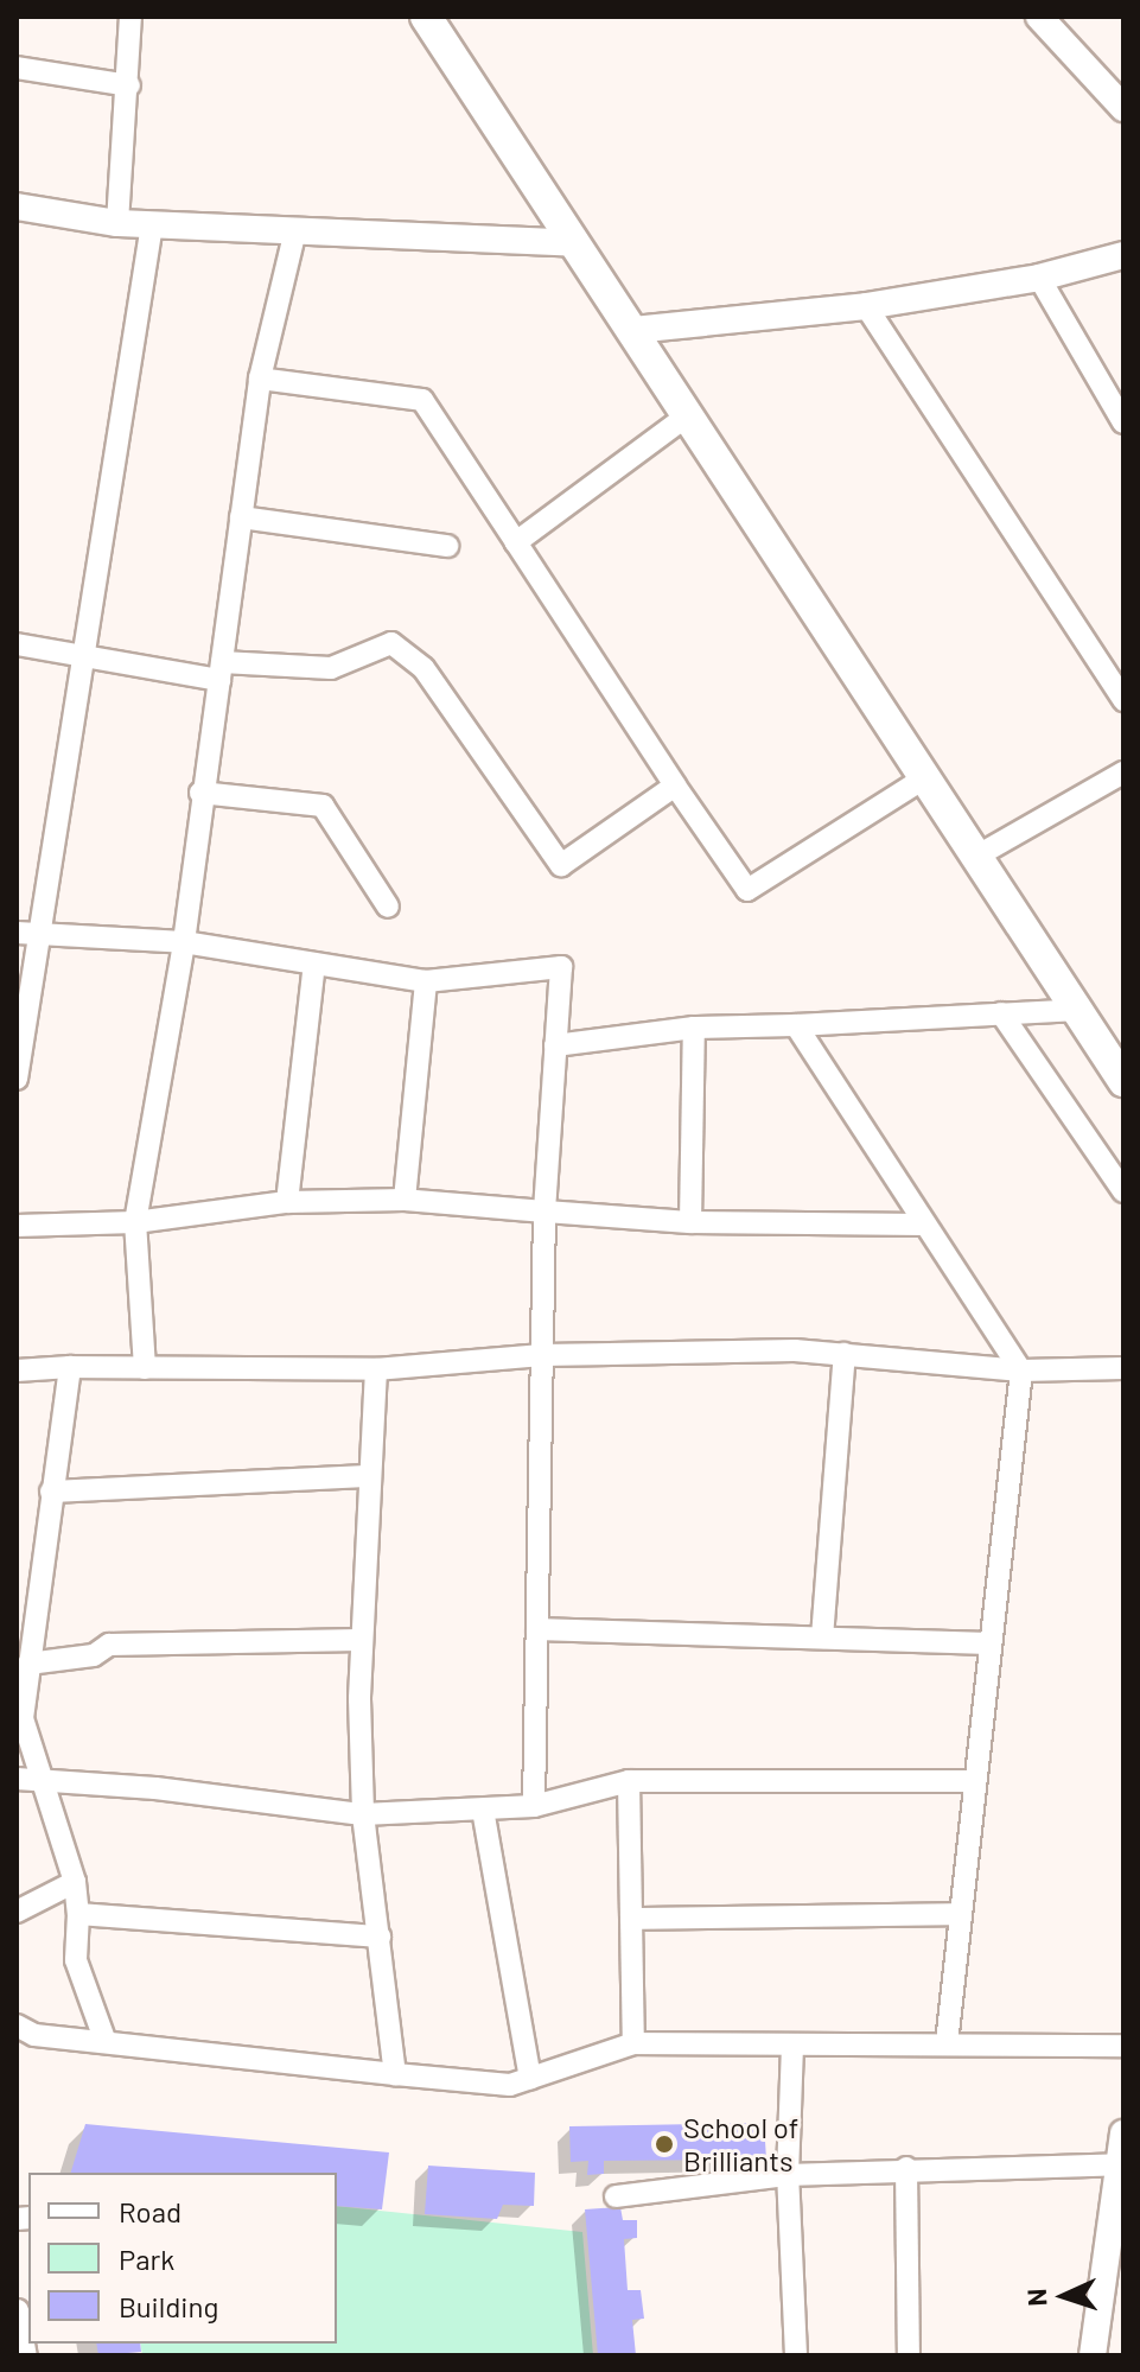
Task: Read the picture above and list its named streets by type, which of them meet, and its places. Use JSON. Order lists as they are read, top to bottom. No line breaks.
{"places":["School of Brilliants"],"legend":["Road","Park","Building"],"north":"left"}
